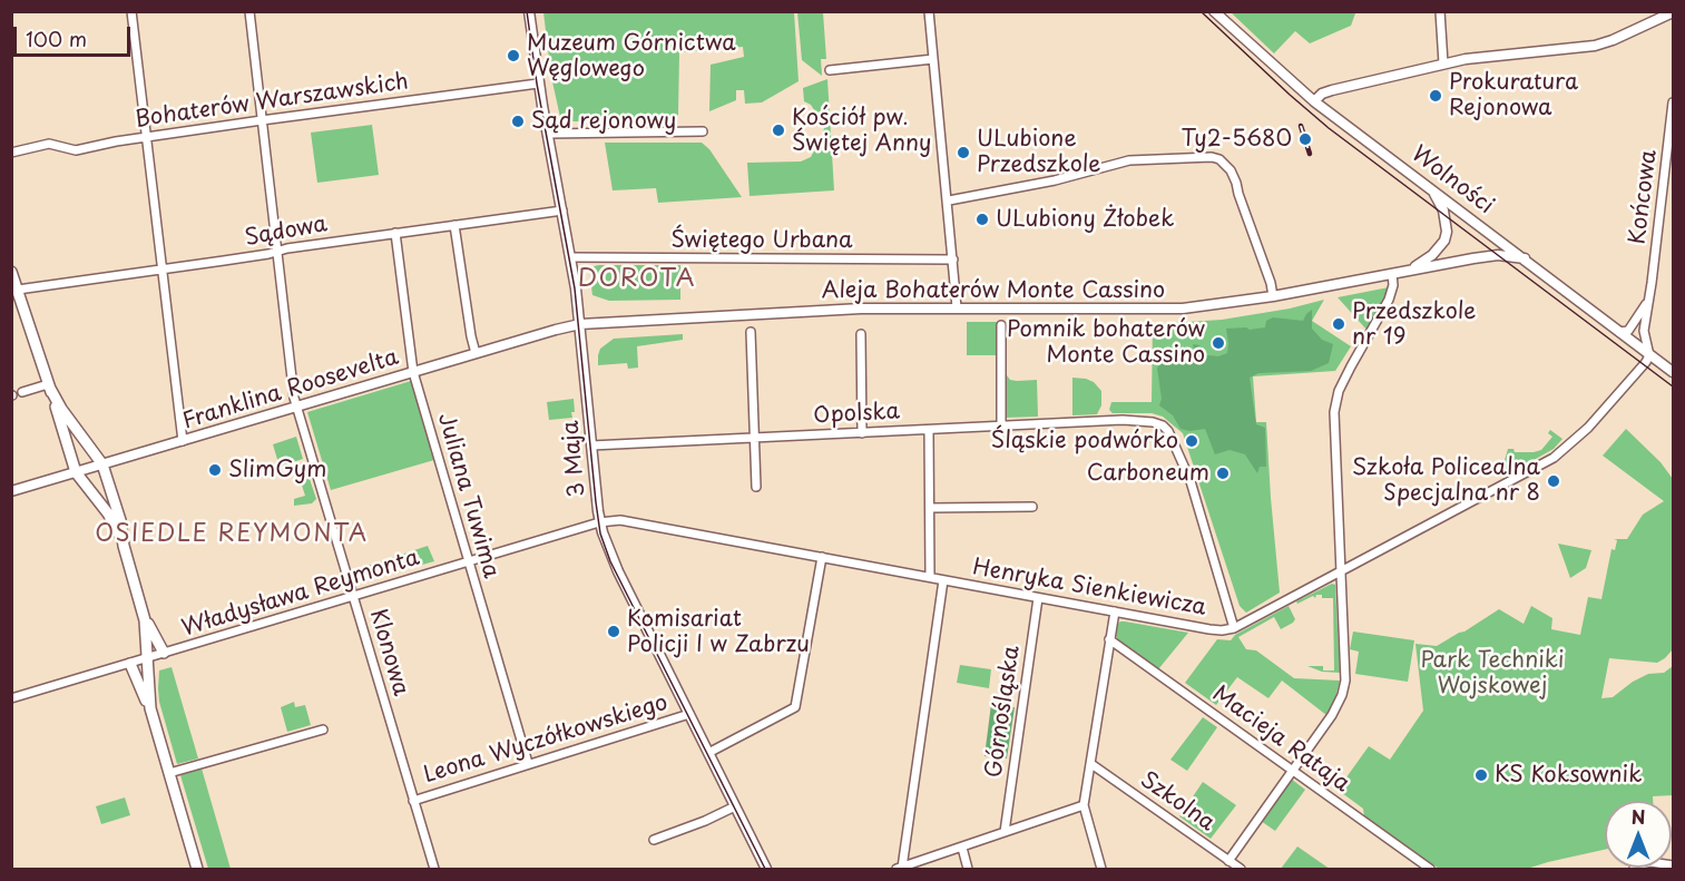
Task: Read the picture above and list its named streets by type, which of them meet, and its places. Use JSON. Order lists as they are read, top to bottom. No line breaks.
{"streets":{"street":["Bohaterów Warszawskich","Wolności","Końcowa","Sądowa","Świętego Urbana","Aleja Bohaterów Monte Cassino","Franklina Roosevelta","Opolska","3 Maja","Juliana Tuwima","Henryka Sienkiewicza","Władysława Reymonta","Klonowa","Górnośląska","Leona Wyczółkowskiego","Macieja Rataja","Szkolna"]},"crossings":[["Bohaterów Warszawskich","3 Maja"],["Bohaterów Warszawskich","Klonowa"],["Wolności","Końcowa"],["Wolności","Aleja Bohaterów Monte Cassino"],["Wolności","Henryka Sienkiewicza"],["Końcowa","Henryka Sienkiewicza"],["Sądowa","3 Maja"],["Sądowa","Juliana Tuwima"],["Sądowa","Klonowa"],["Świętego Urbana","3 Maja"],["Aleja Bohaterów Monte Cassino","Franklina Roosevelta"],["Aleja Bohaterów Monte Cassino","3 Maja"],["Franklina Roosevelta","3 Maja"],["Franklina Roosevelta","Juliana Tuwima"],["Franklina Roosevelta","Klonowa"],["Opolska","3 Maja"],["Opolska","Henryka Sienkiewicza"],["3 Maja","Henryka Sienkiewicza"],["3 Maja","Władysława Reymonta"],["3 Maja","Leona Wyczółkowskiego"],["Juliana Tuwima","Władysława Reymonta"],["Juliana Tuwima","Leona Wyczółkowskiego"],["Henryka Sienkiewicza","Władysława Reymonta"],["Henryka Sienkiewicza","Górnośląska"],["Władysława Reymonta","Klonowa"],["Klonowa","Leona Wyczółkowskiego"]],"districts":["DOROTA","OSIEDLE REYMONTA"],"parks":["Park Techniki Wojskowej"],"places":["Muzeum Górnictwa Węglowego","Prokuratura Rejonowa","Sąd rejonowy","Kościół pw. Świętej Anny","Ty2-5680","ULubione Przedszkole","ULubiony Żłobek","Przedszkole nr 19","Pomnik bohaterów Monte Cassino","Śląskie podwórko","SlimGym","Carboneum","Szkoła Policealna Specjalna nr 8","Komisariat Policji I w Zabrzu","KS Koksownik"],"scale_bar":"100 m","north":"top"}
